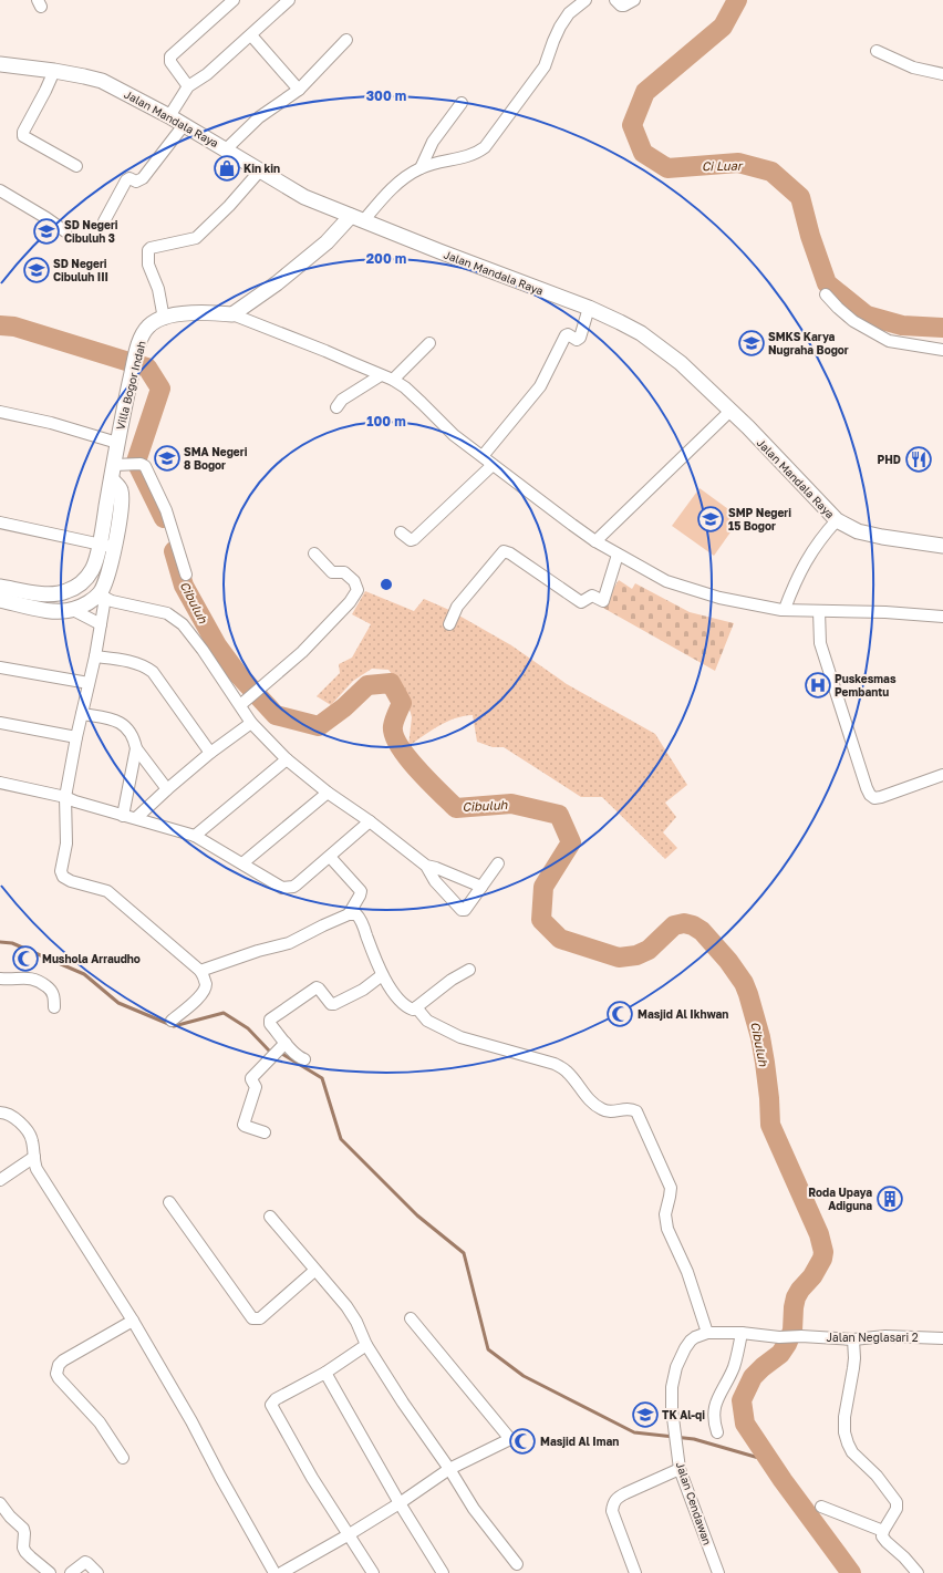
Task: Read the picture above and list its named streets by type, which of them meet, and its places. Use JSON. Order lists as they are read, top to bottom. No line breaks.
{"streets":{"street":["Jalan Mandala Raya","Villa Bogor Indah","Jalan Neglasari 2","Jalan Cendawan"]},"crossings":[["Jalan Neglasari 2","Jalan Cendawan"]],"water":["Ci Luar","Cibuluh"],"places":{"shop":["Kin kin"],"school or university":["SD Negeri Cibuluh 3","SD Negeri Cibuluh III","SMKS Karya Nugraha Bogor","SMA Negeri 8 Bogor","SMP Negeri 15 Bogor","TK Al-qi"],"restaurant":["PHD"],"hospital":["Puskesmas Pembantu"],"mosque":["Mushola Arraudho","Masjid Al Ikhwan","Masjid Al Iman"],"building":["Roda Upaya Adiguna"]},"rings":["300 m","200 m","100 m"]}
